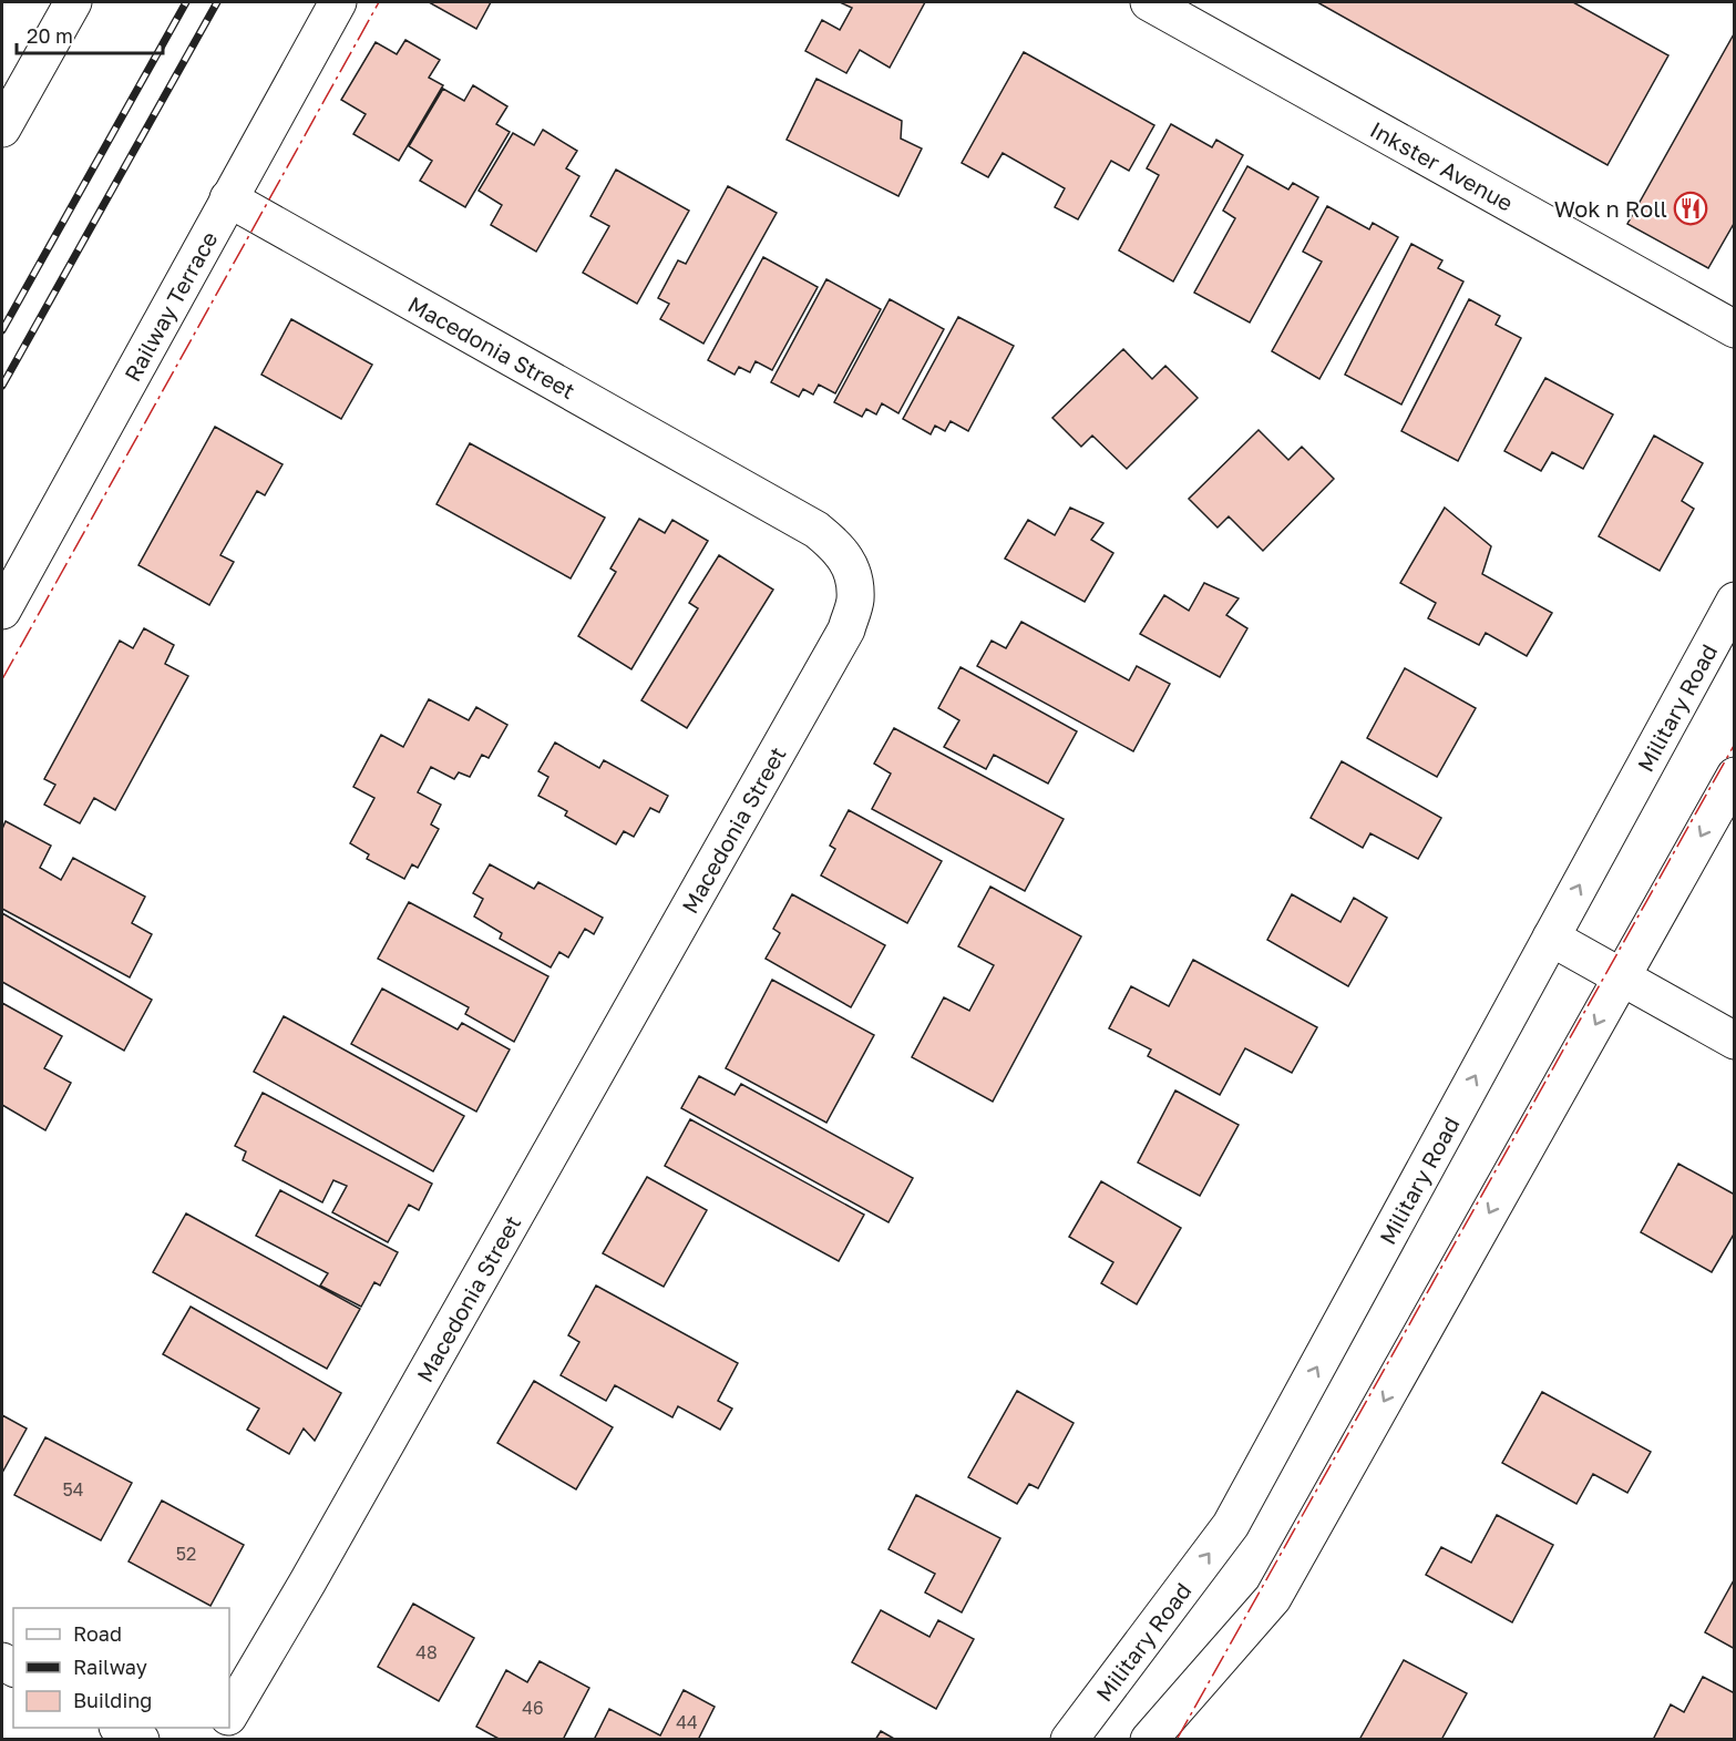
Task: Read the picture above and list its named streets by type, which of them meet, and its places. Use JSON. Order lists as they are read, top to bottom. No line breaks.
{"streets":{"street":["Inkster Avenue","Railway Terrace","Macedonia Street","Military Road"]},"crossings":[["Railway Terrace","Macedonia Street"]],"places":{"restaurant":["Wok n Roll"]},"house_numbers":["54","52","48","46","44"],"legend":["Road","Railway","Building"],"scale_bar":"20 m"}
